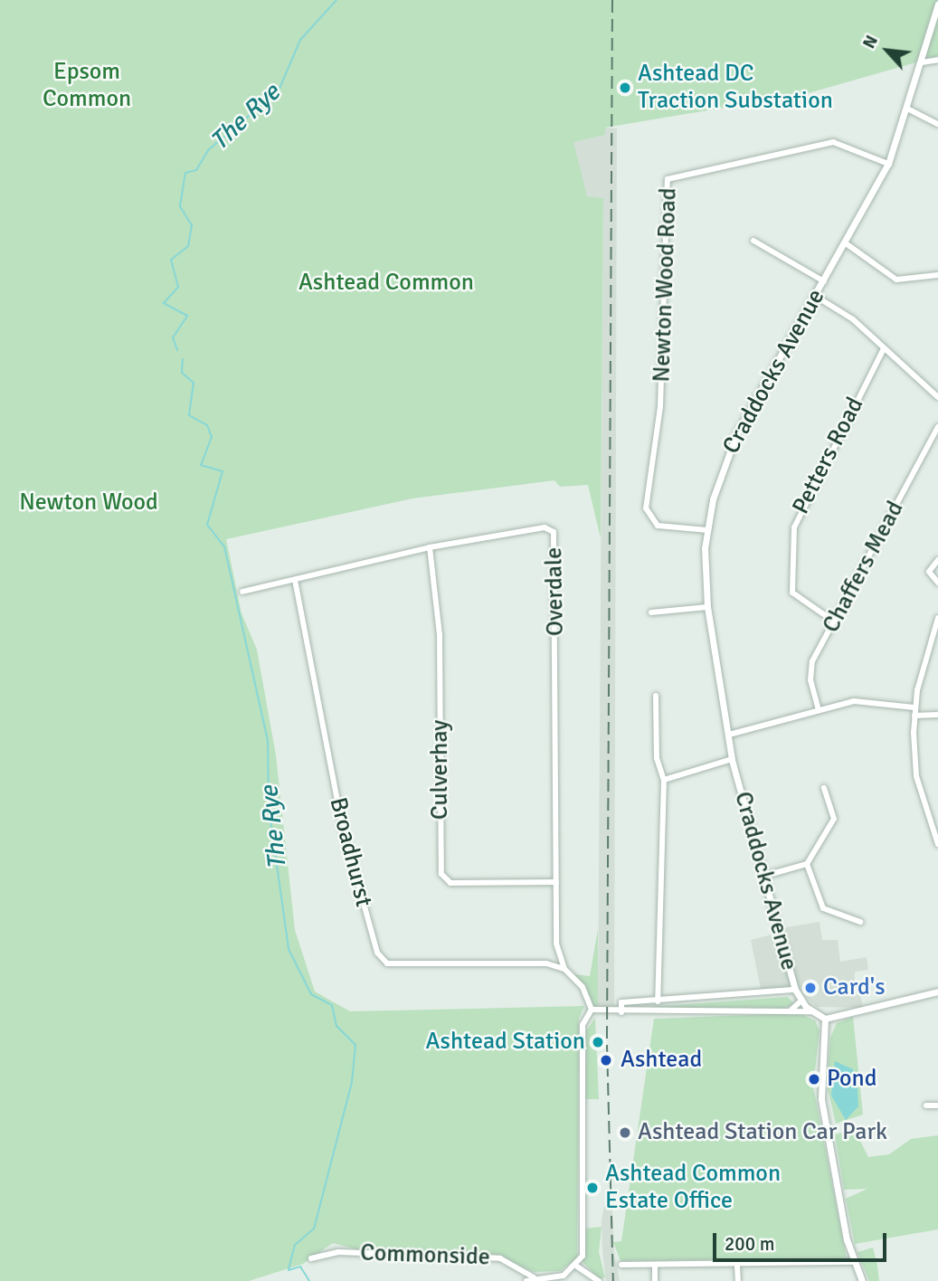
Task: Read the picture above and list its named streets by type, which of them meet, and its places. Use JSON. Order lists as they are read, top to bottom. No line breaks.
{"streets":{"street":["Newton Wood Road","Craddocks Avenue","Petters Road","Chaffers Mead","Overdale","Culverhay","Broadhurst","Commonside"]},"crossings":[["Newton Wood Road","Craddocks Avenue"],["Petters Road","Chaffers Mead"],["Overdale","Culverhay"],["Overdale","Broadhurst"]],"water":["The Rye"],"parks":["Epsom Common","Ashtead Common","Newton Wood"],"places":["Ashtead DC Traction Substation","Card's","Ashtead Station","Ashtead","Pond","Ashtead Station Car Park","Ashtead Common Estate Office"],"scale_bar":"200 m","north":"top left"}
